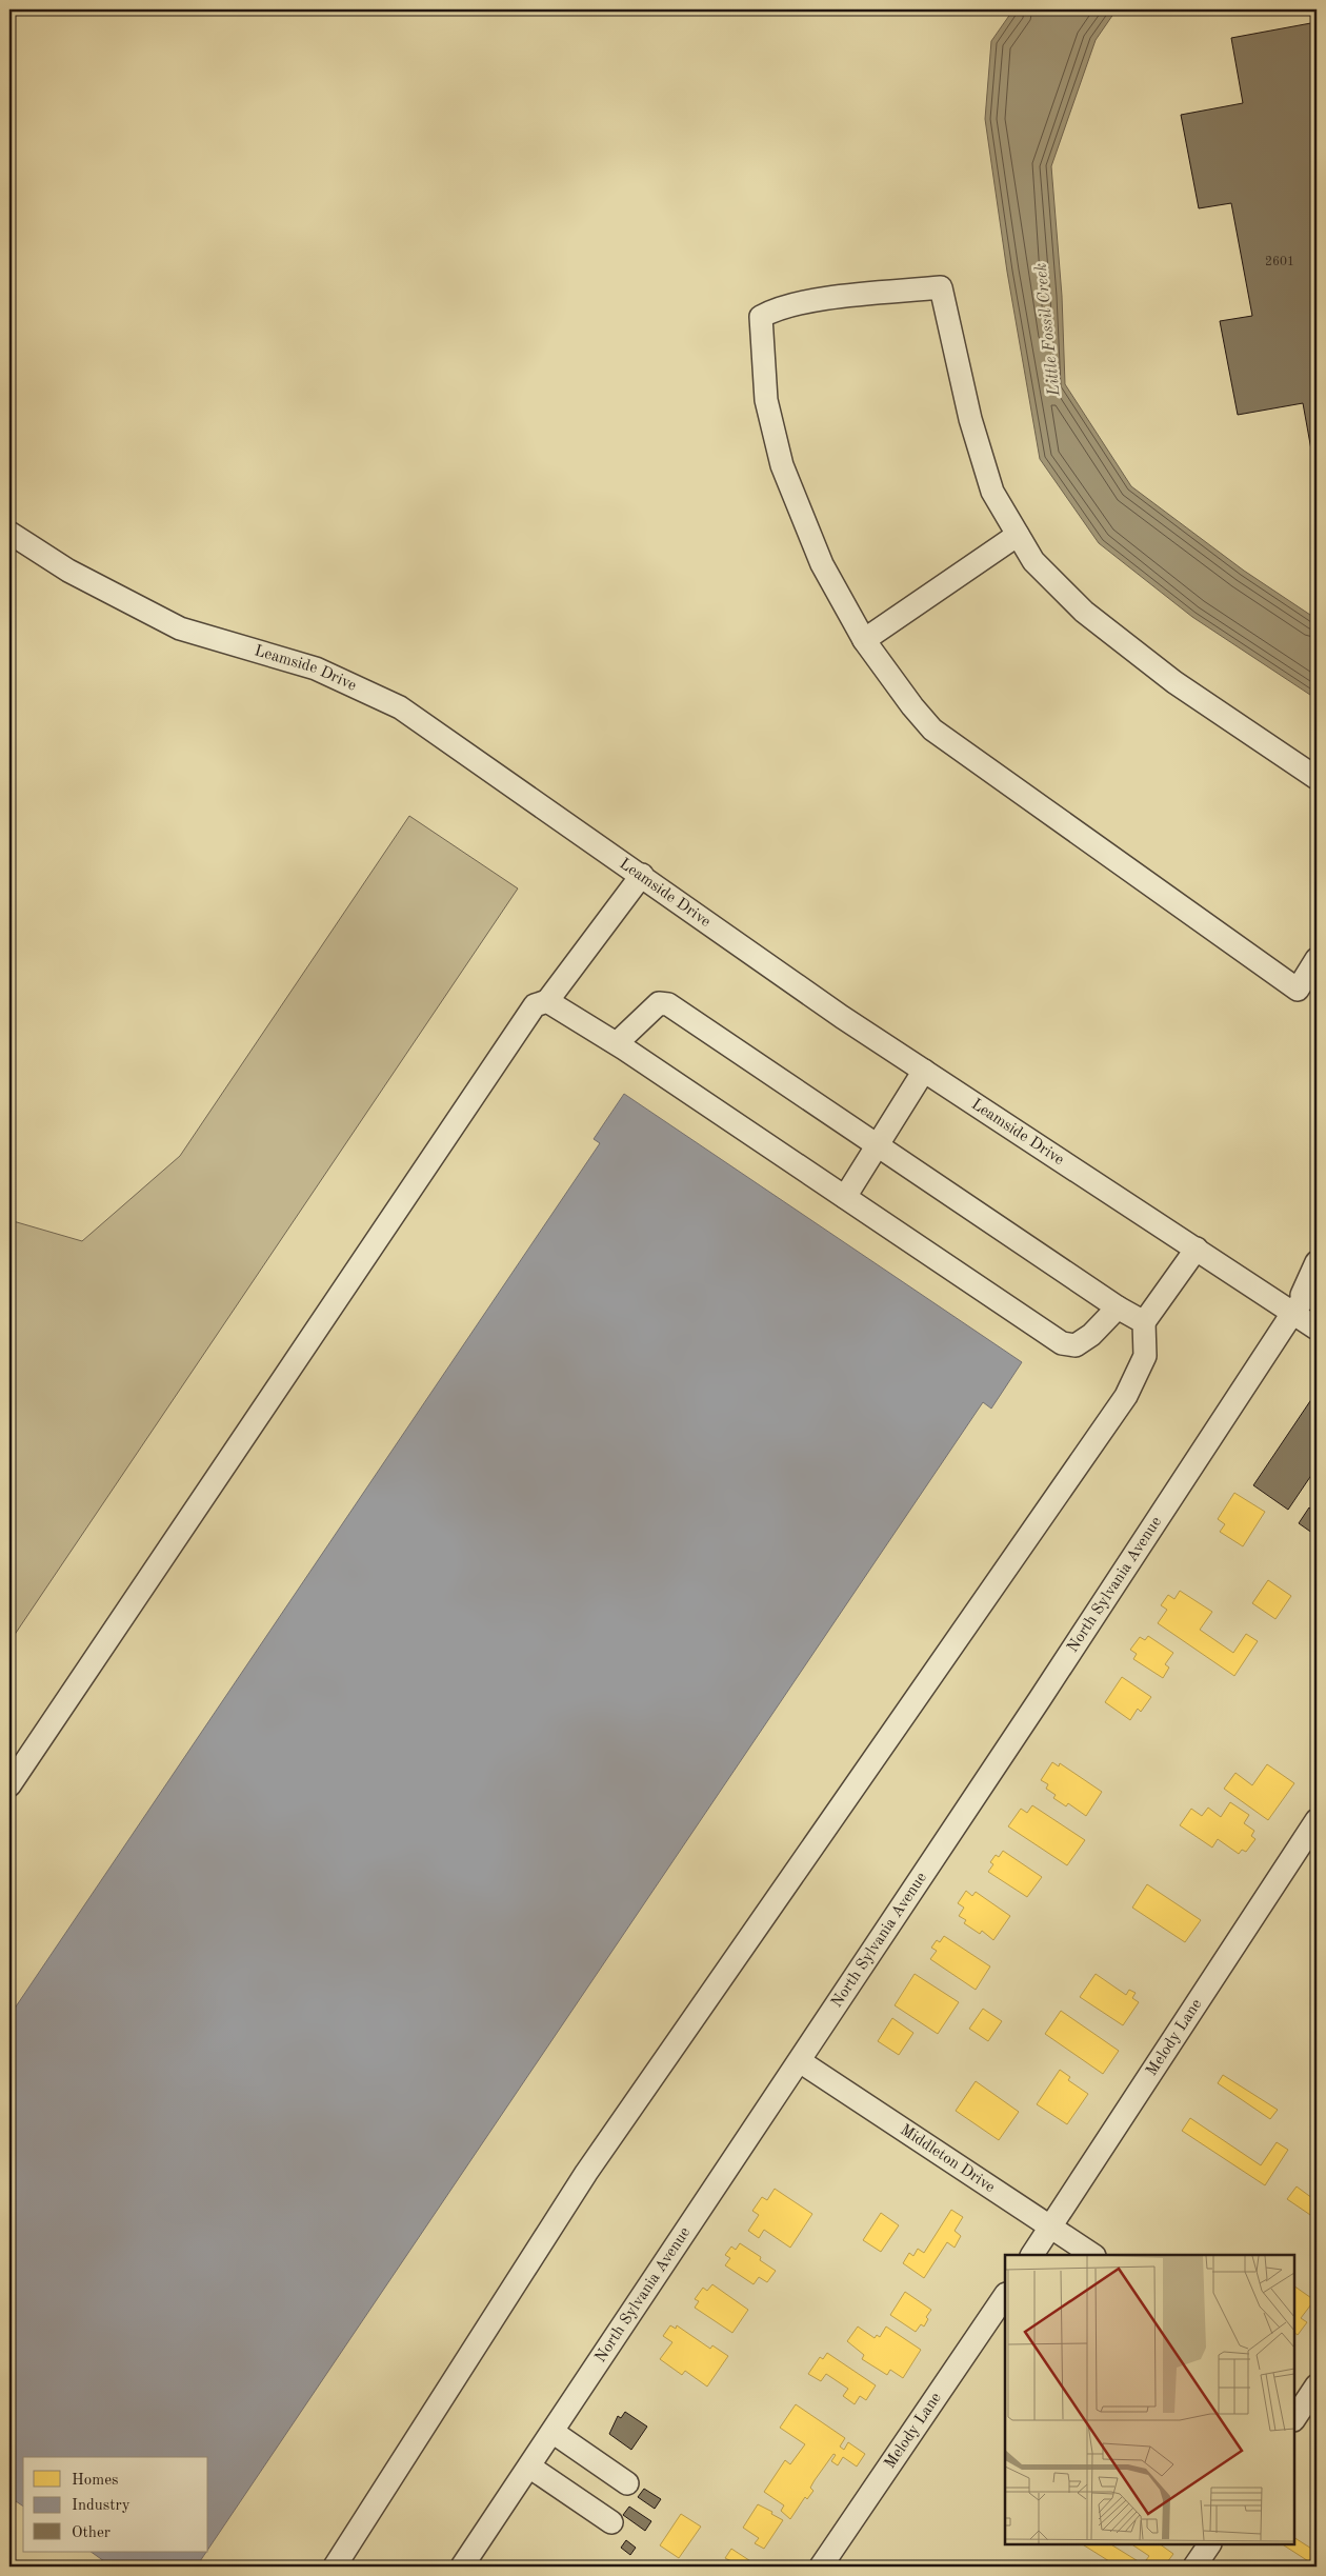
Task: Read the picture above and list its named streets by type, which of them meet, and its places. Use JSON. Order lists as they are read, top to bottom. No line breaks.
{"streets":{"street":["Leamside Drive","North Sylvania Avenue","Melody Lane","Middleton Drive"]},"crossings":[["Leamside Drive","North Sylvania Avenue"],["North Sylvania Avenue","Middleton Drive"],["Melody Lane","Middleton Drive"]],"water":["Little Fossil Creek"],"house_numbers":["2601"],"legend":["Homes","Industry","Other"]}
